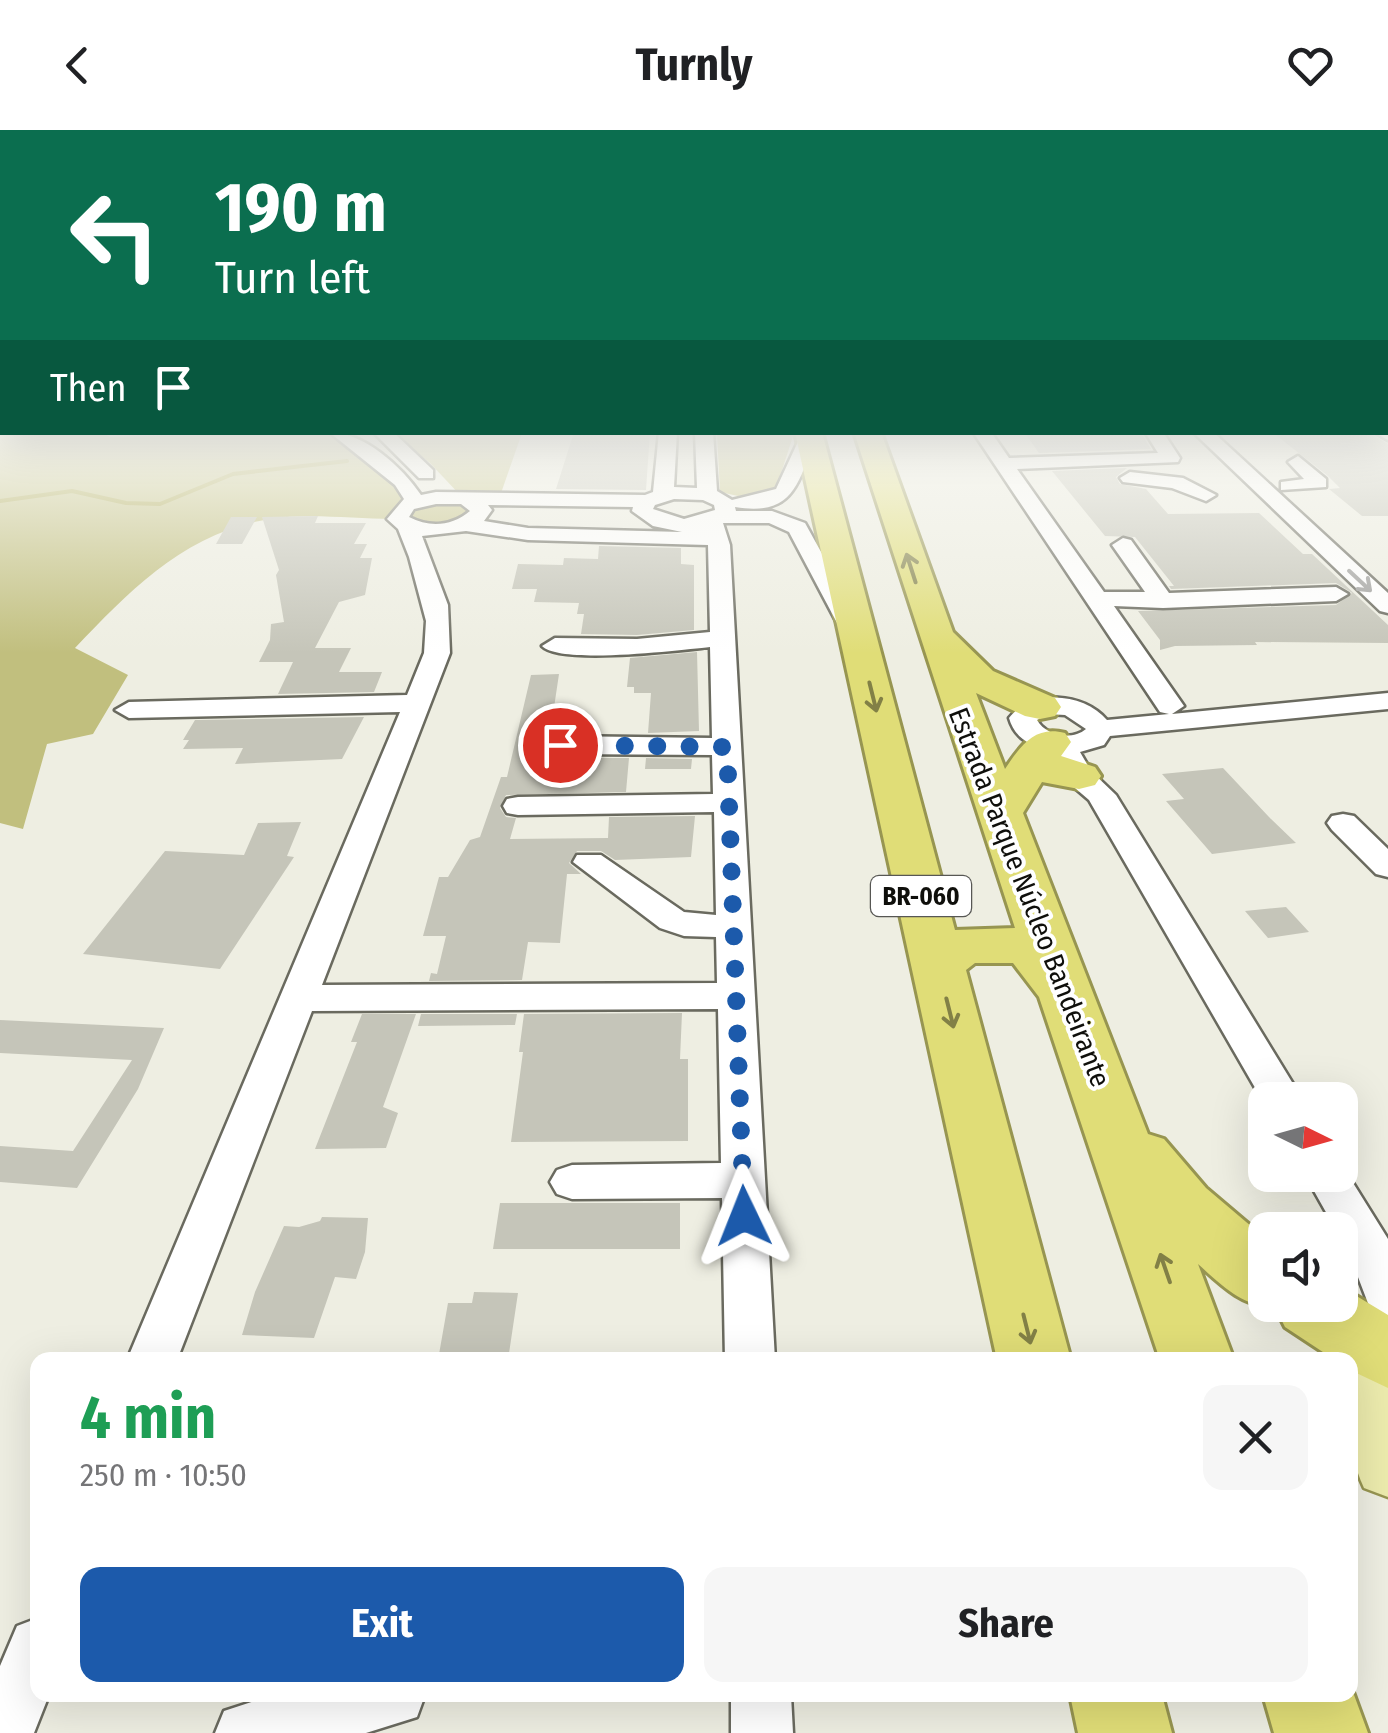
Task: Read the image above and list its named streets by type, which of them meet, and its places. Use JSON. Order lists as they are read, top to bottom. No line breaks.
{"streets":{"highway":["BR-060","Estrada Parque Núcleo Bandeirante"]},"north":"right","page":{"header":"Turnly","turn":["190 m","Turn left"],"then":"Then","heading":["4 min","250 m · 10:50"],"buttons":["Exit","Share"]}}
